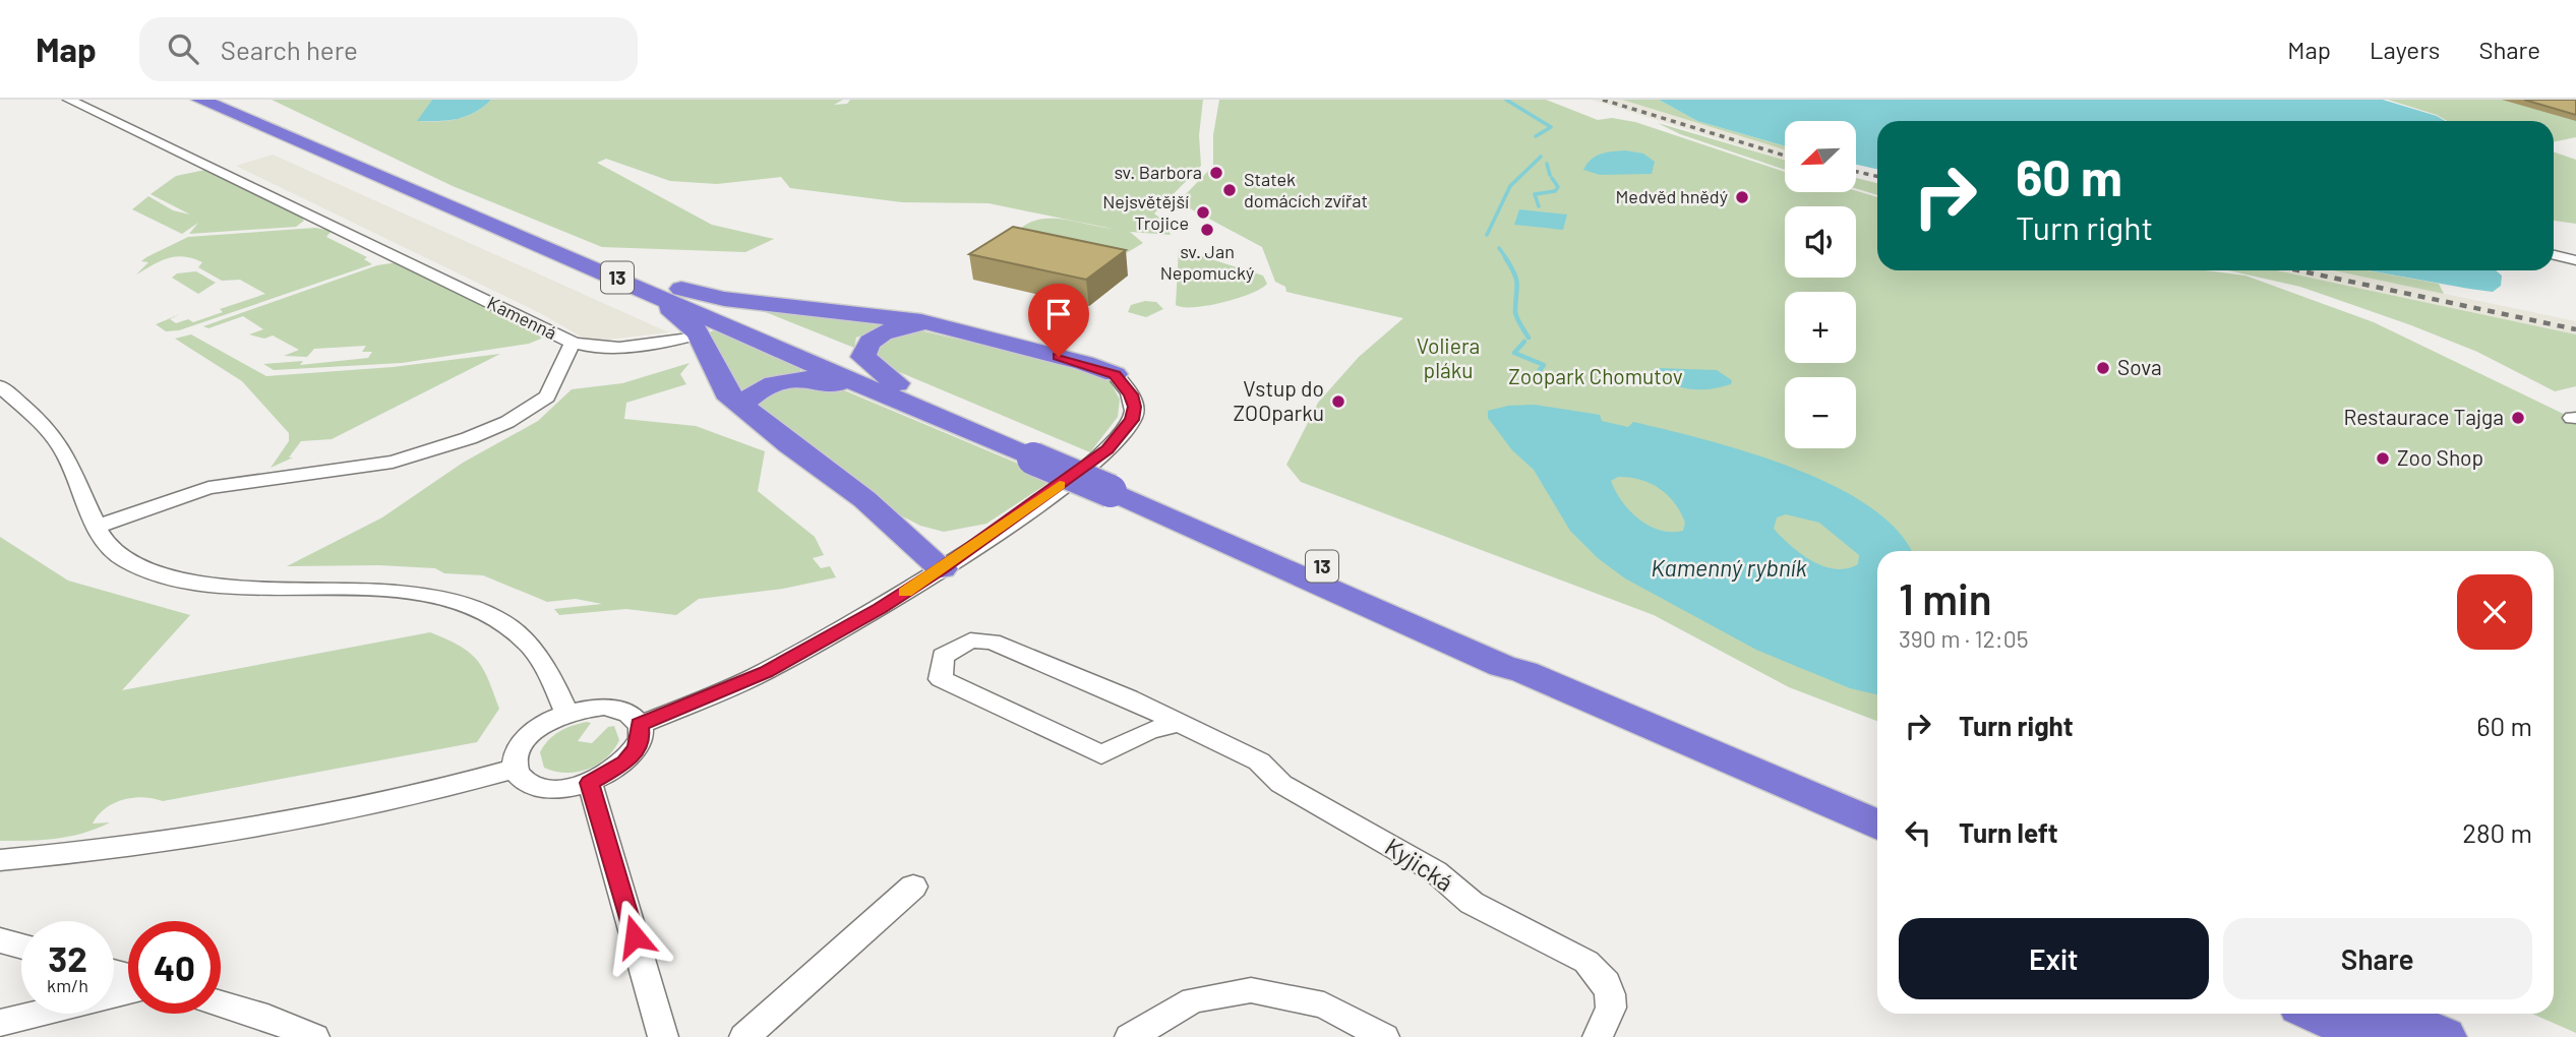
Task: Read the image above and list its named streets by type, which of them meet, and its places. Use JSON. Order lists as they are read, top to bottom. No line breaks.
{"streets":{"highway":["13"],"street":["Kamenná","Kyjická"]},"water":["Kamenný rybník"],"parks":["Voliera pláku","Zoopark Chomutov"],"places":["sv. Barbora","Statek domácích zvířat","Medvěd hnědý","Nejsvětější Trojice","sv. Jan Nepomucký","Sova","Vstup do ZOOparku","Restaurace Tajga","Zoo Shop"],"north":"bottom left","page":{"header":"Map","search":"Search here","nav":["Map","Layers","Share"],"map_buttons":["+","−"],"turn":["60 m","Turn right"],"heading":["1 min","390 m · 12:05"],"list":[{"name":"Turn right","value":"60 m"},{"name":"Turn left","value":"280 m"}],"buttons":["Exit","Share"],"speed":"32 km/h","limit":"40"}}
